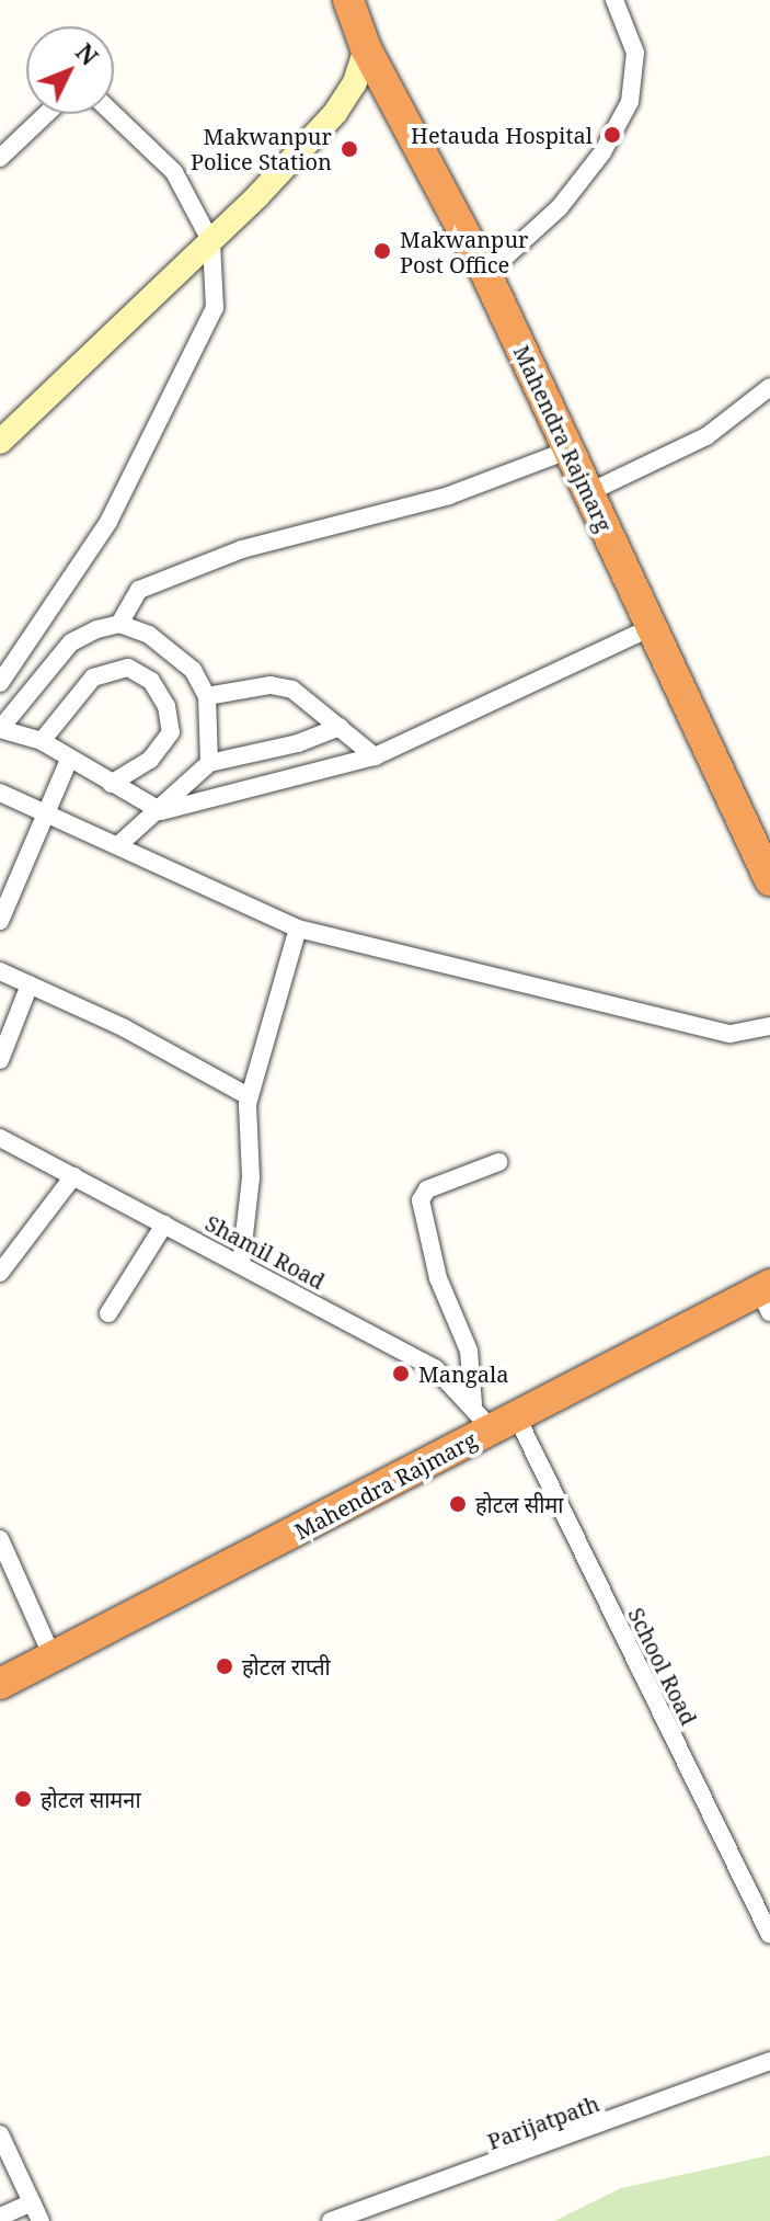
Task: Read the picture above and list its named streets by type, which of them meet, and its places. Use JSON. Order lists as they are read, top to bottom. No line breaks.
{"streets":{"highway":["Mahendra Rajmarg"],"street":["Shamil Road","School Road","Parijatpath"]},"crossings":[["Mahendra Rajmarg","Shamil Road"],["Mahendra Rajmarg","School Road"],["Shamil Road","School Road"]],"places":["Hetauda Hospital","Makwanpur Police Station","Makwanpur Post Office","Mangala","होटल सीमा","होटल राप्ती","होटल सामना"],"north":"top right"}
